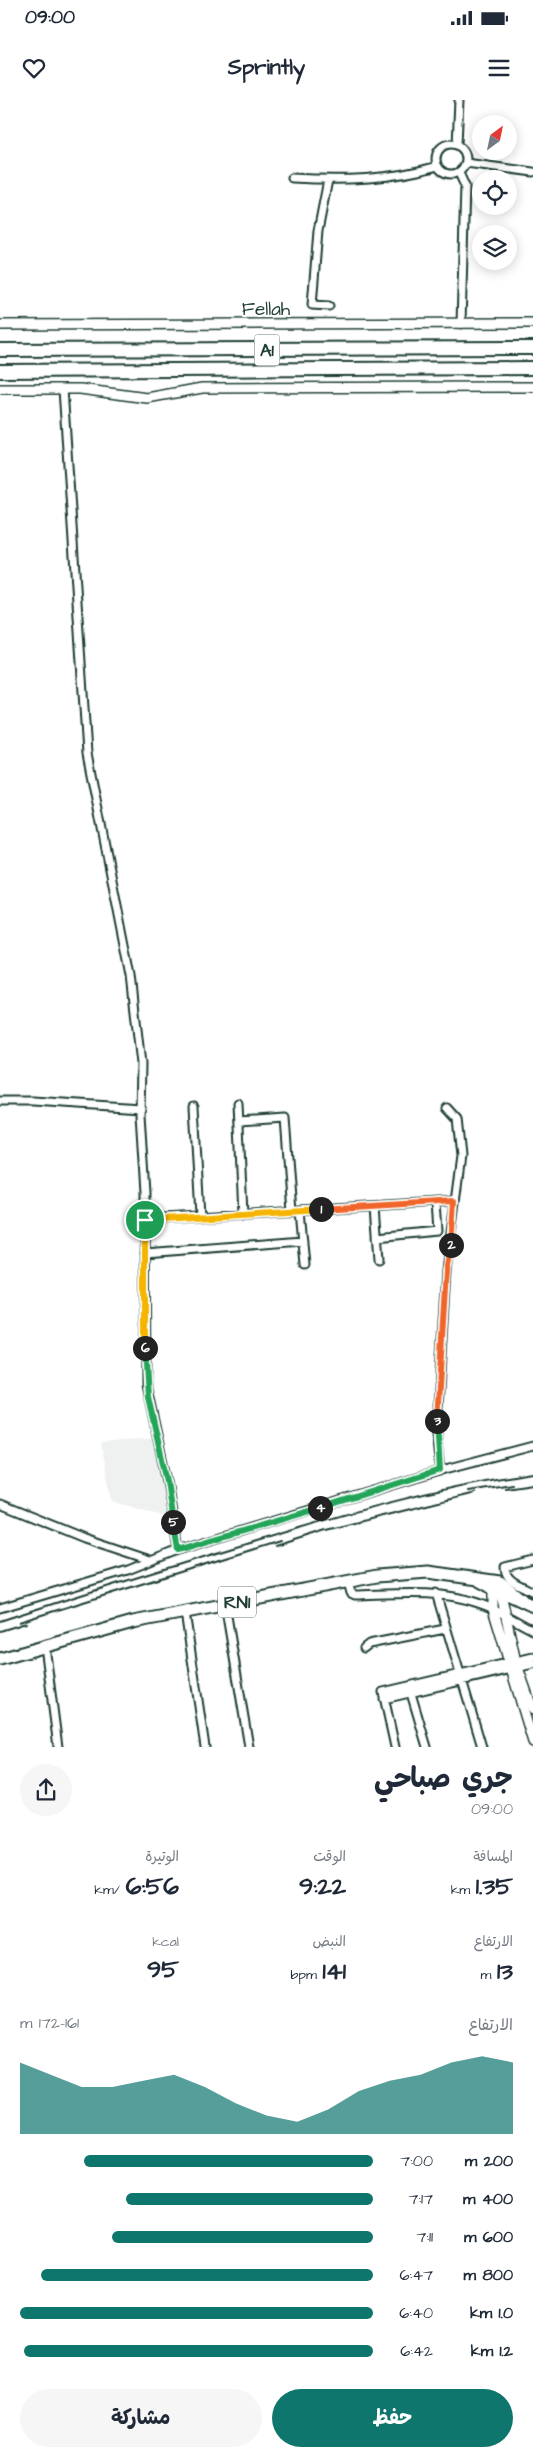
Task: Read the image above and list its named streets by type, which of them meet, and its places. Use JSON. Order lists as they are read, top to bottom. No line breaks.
{"streets":{"highway":["A1"],"main road":["RN1"],"street":["Fellah"]},"north":"top right","page":{"status":"09:00","header":"Sprintly","pins":["1","2","6","3","4","5"],"heading":["جري صباحي","09:00"],"stats":[["المسافة","1.35 km"],["الوقت","9:22"],["الوتيرة","6:56 /km"],["الارتفاع","13 m"],["النبض","141 bpm"],["kcal","95"]],"chart":["الارتفاع","161–172 m"],"list":[{"name":"200 m","note":"7:00"},{"name":"400 m","note":"7:17"},{"name":"600 m","note":"7:11"},{"name":"800 m","note":"6:47"},{"name":"1.0 km","note":"6:40"},{"name":"1.2 km","note":"6:42"}],"buttons":["حفظ","مشاركة"]}}
